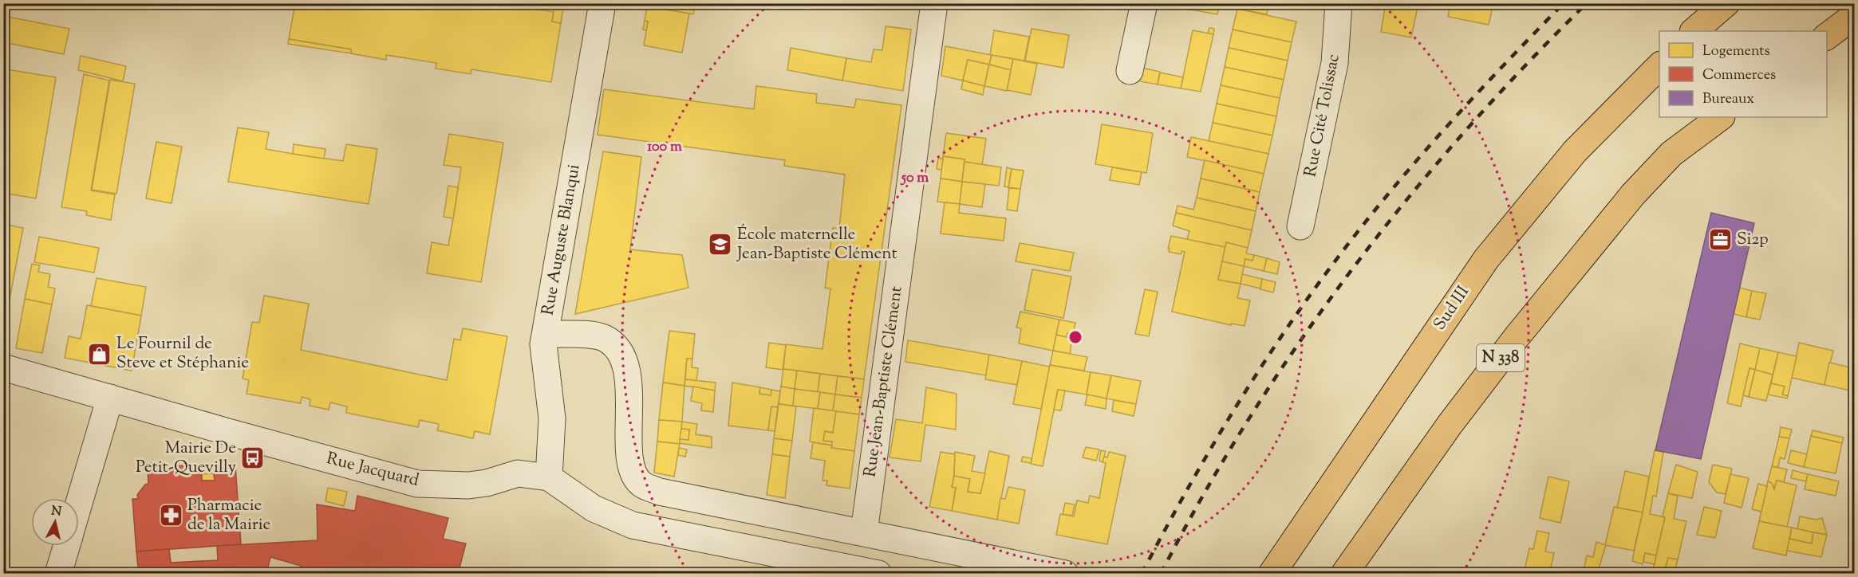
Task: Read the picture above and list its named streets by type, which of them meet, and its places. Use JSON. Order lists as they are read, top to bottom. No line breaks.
{"streets":{"highway":["Sud III","N 338"],"street":["Rue Cité Tolissac","Rue Auguste Blanqui","Rue Jean-Baptiste Clément","Rue Jacquard"]},"crossings":[["Rue Auguste Blanqui","Rue Jacquard"]],"places":{"office":["Si2p"],"school or university":["École maternelle Jean-Baptiste Clément"],"shop":["Le Fournil de Steve et Stéphanie"],"bus stop":["Mairie De Petit-Quevilly"],"pharmacy":["Pharmacie de la Mairie"]},"legend":["Logements","Commerces","Bureaux"],"north":"top","rings":["100 m","50 m"]}
